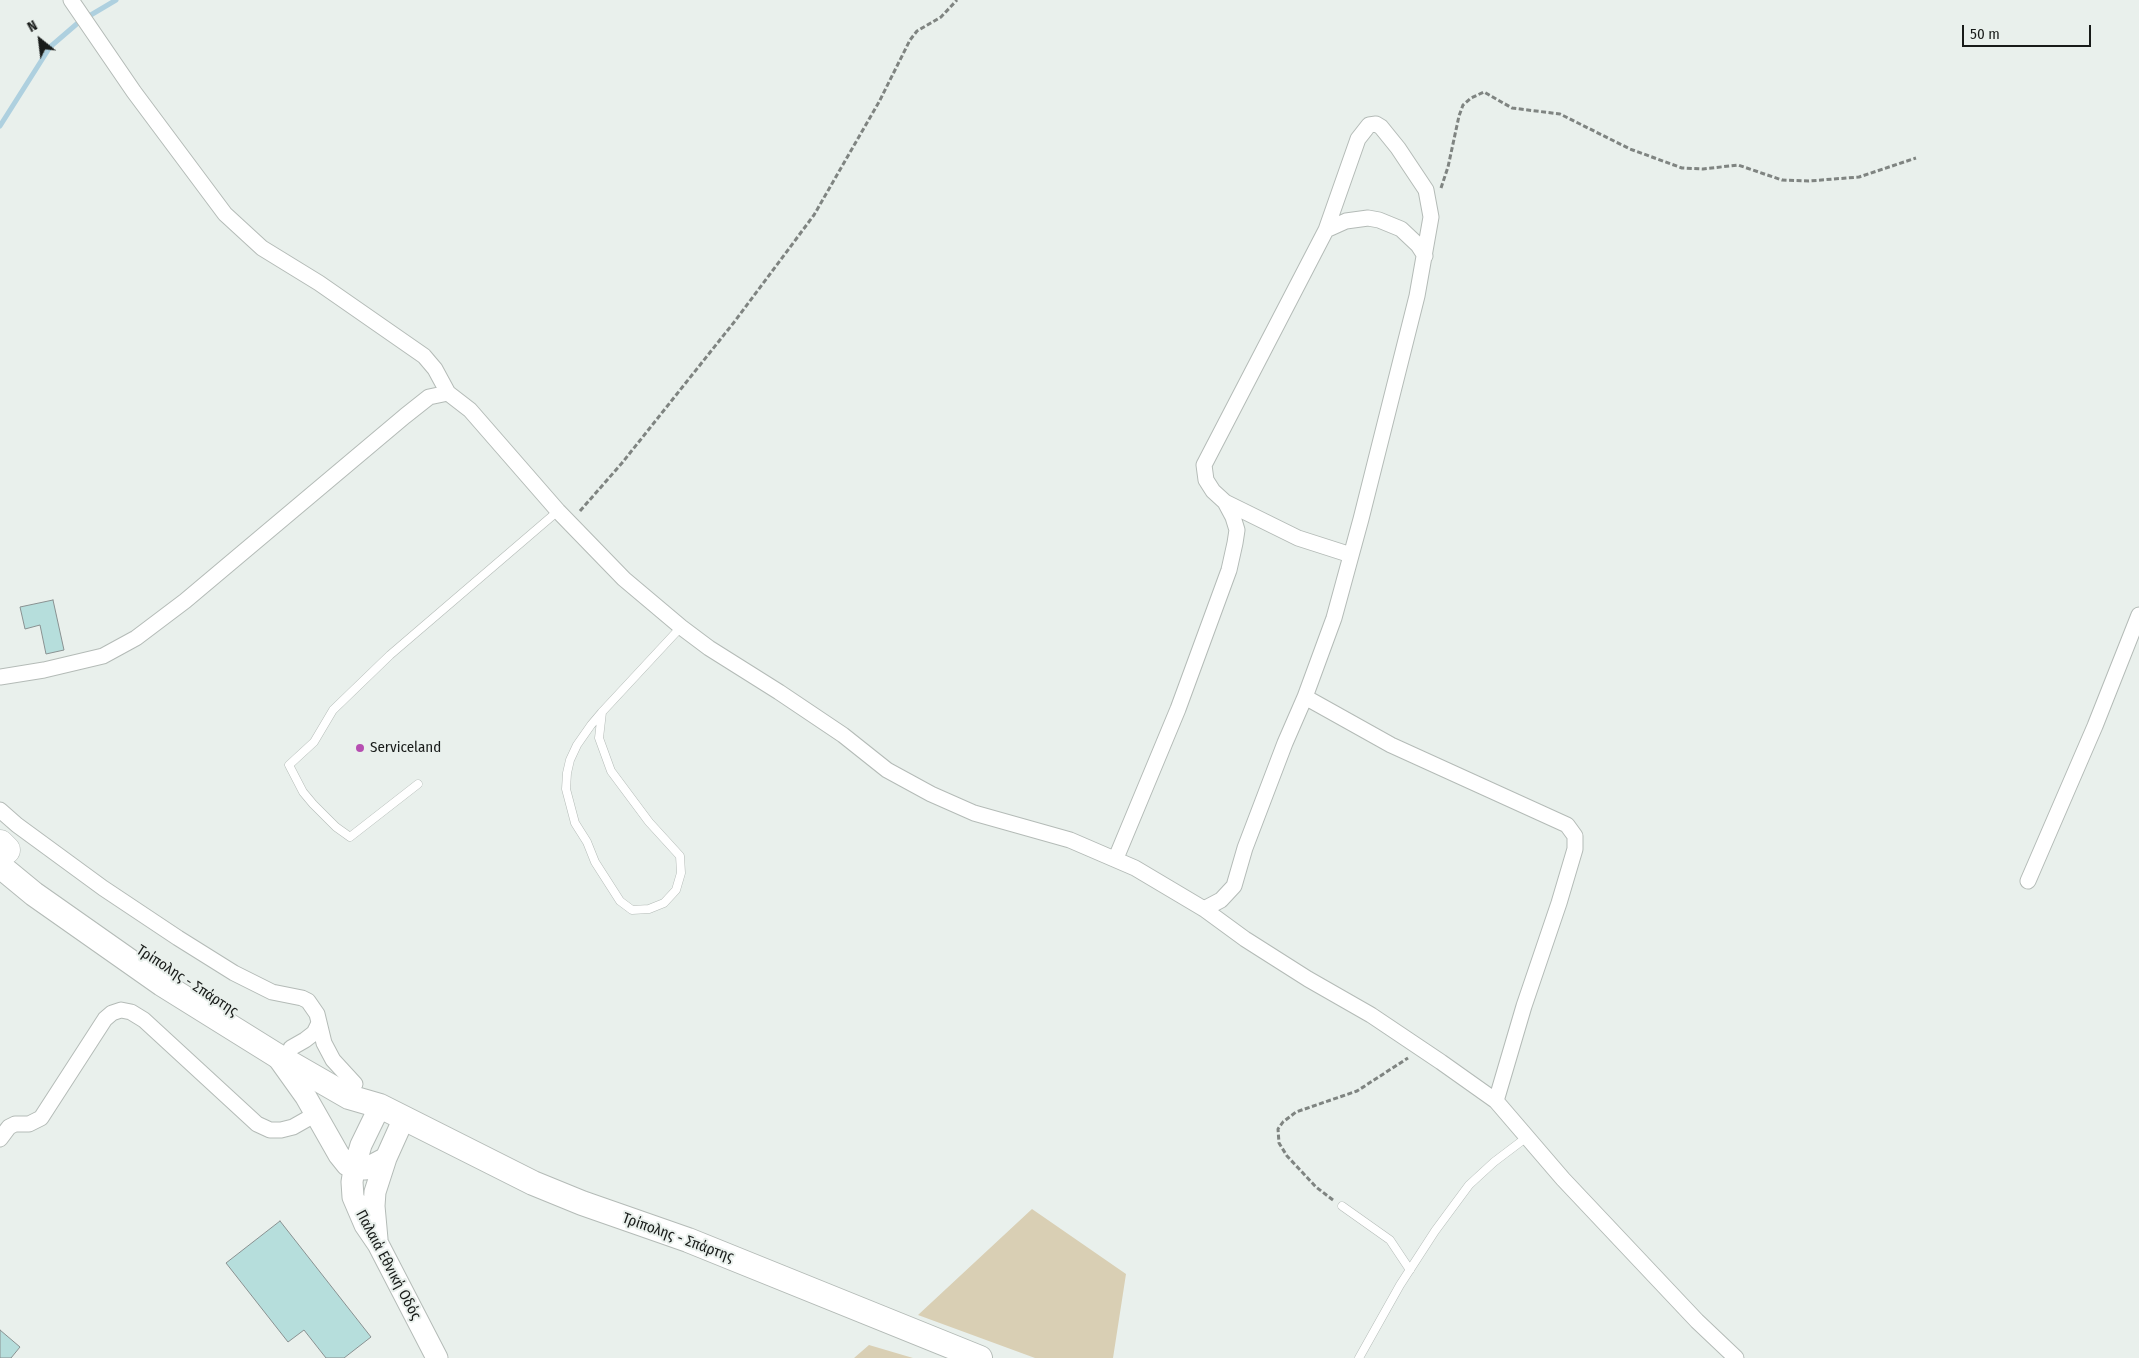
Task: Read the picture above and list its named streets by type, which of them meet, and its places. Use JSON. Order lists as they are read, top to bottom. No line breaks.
{"streets":{"main road":["Τρίπολης - Σπάρτης","Παλαιά Εθνική Οδός"]},"crossings":[["Τρίπολης - Σπάρτης","Παλαιά Εθνική Οδός"]],"places":["Serviceland"],"scale_bar":"50 m","north":"top left"}
